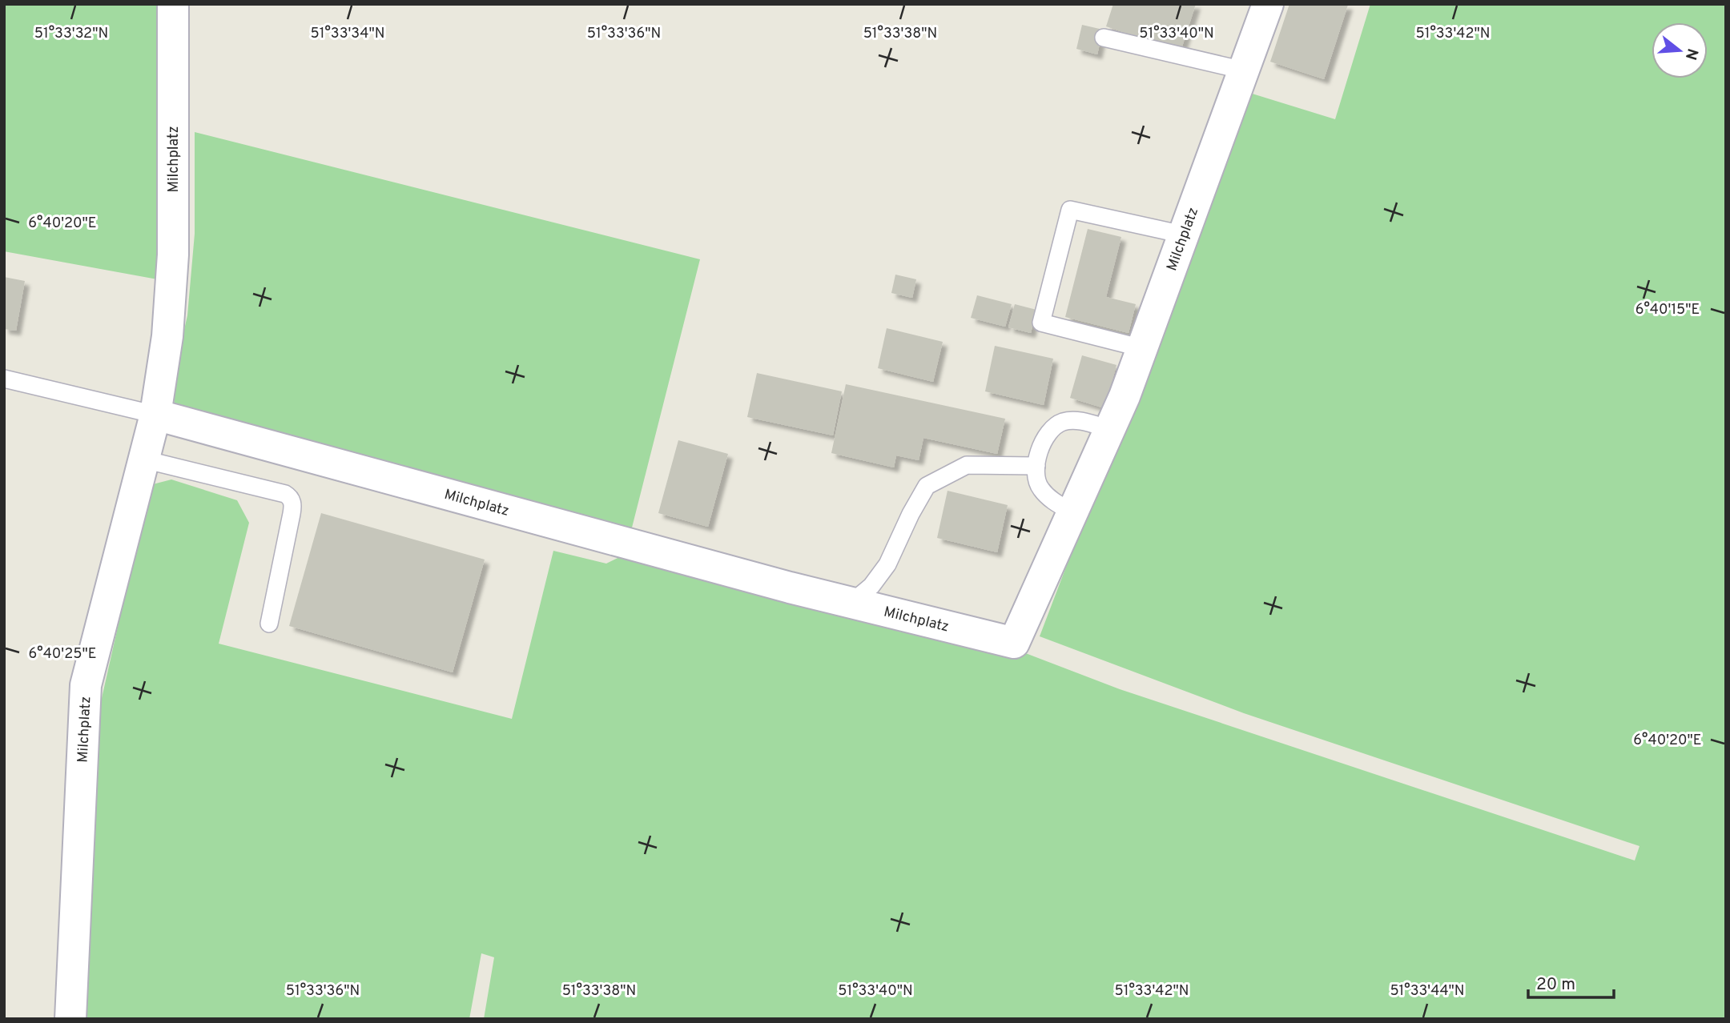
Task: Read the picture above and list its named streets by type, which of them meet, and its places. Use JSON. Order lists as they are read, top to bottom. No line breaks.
{"streets":{"street":["Milchplatz"]},"scale_bar":"20 m","north":"right","coordinates":["51°33'32\"N","51°33'34\"N","51°33'36\"N","51°33'38\"N","51°33'40\"N","51°33'42\"N","6°40'20\"E","6°40'15\"E","6°40'25\"E","51°33'44\"N"]}
